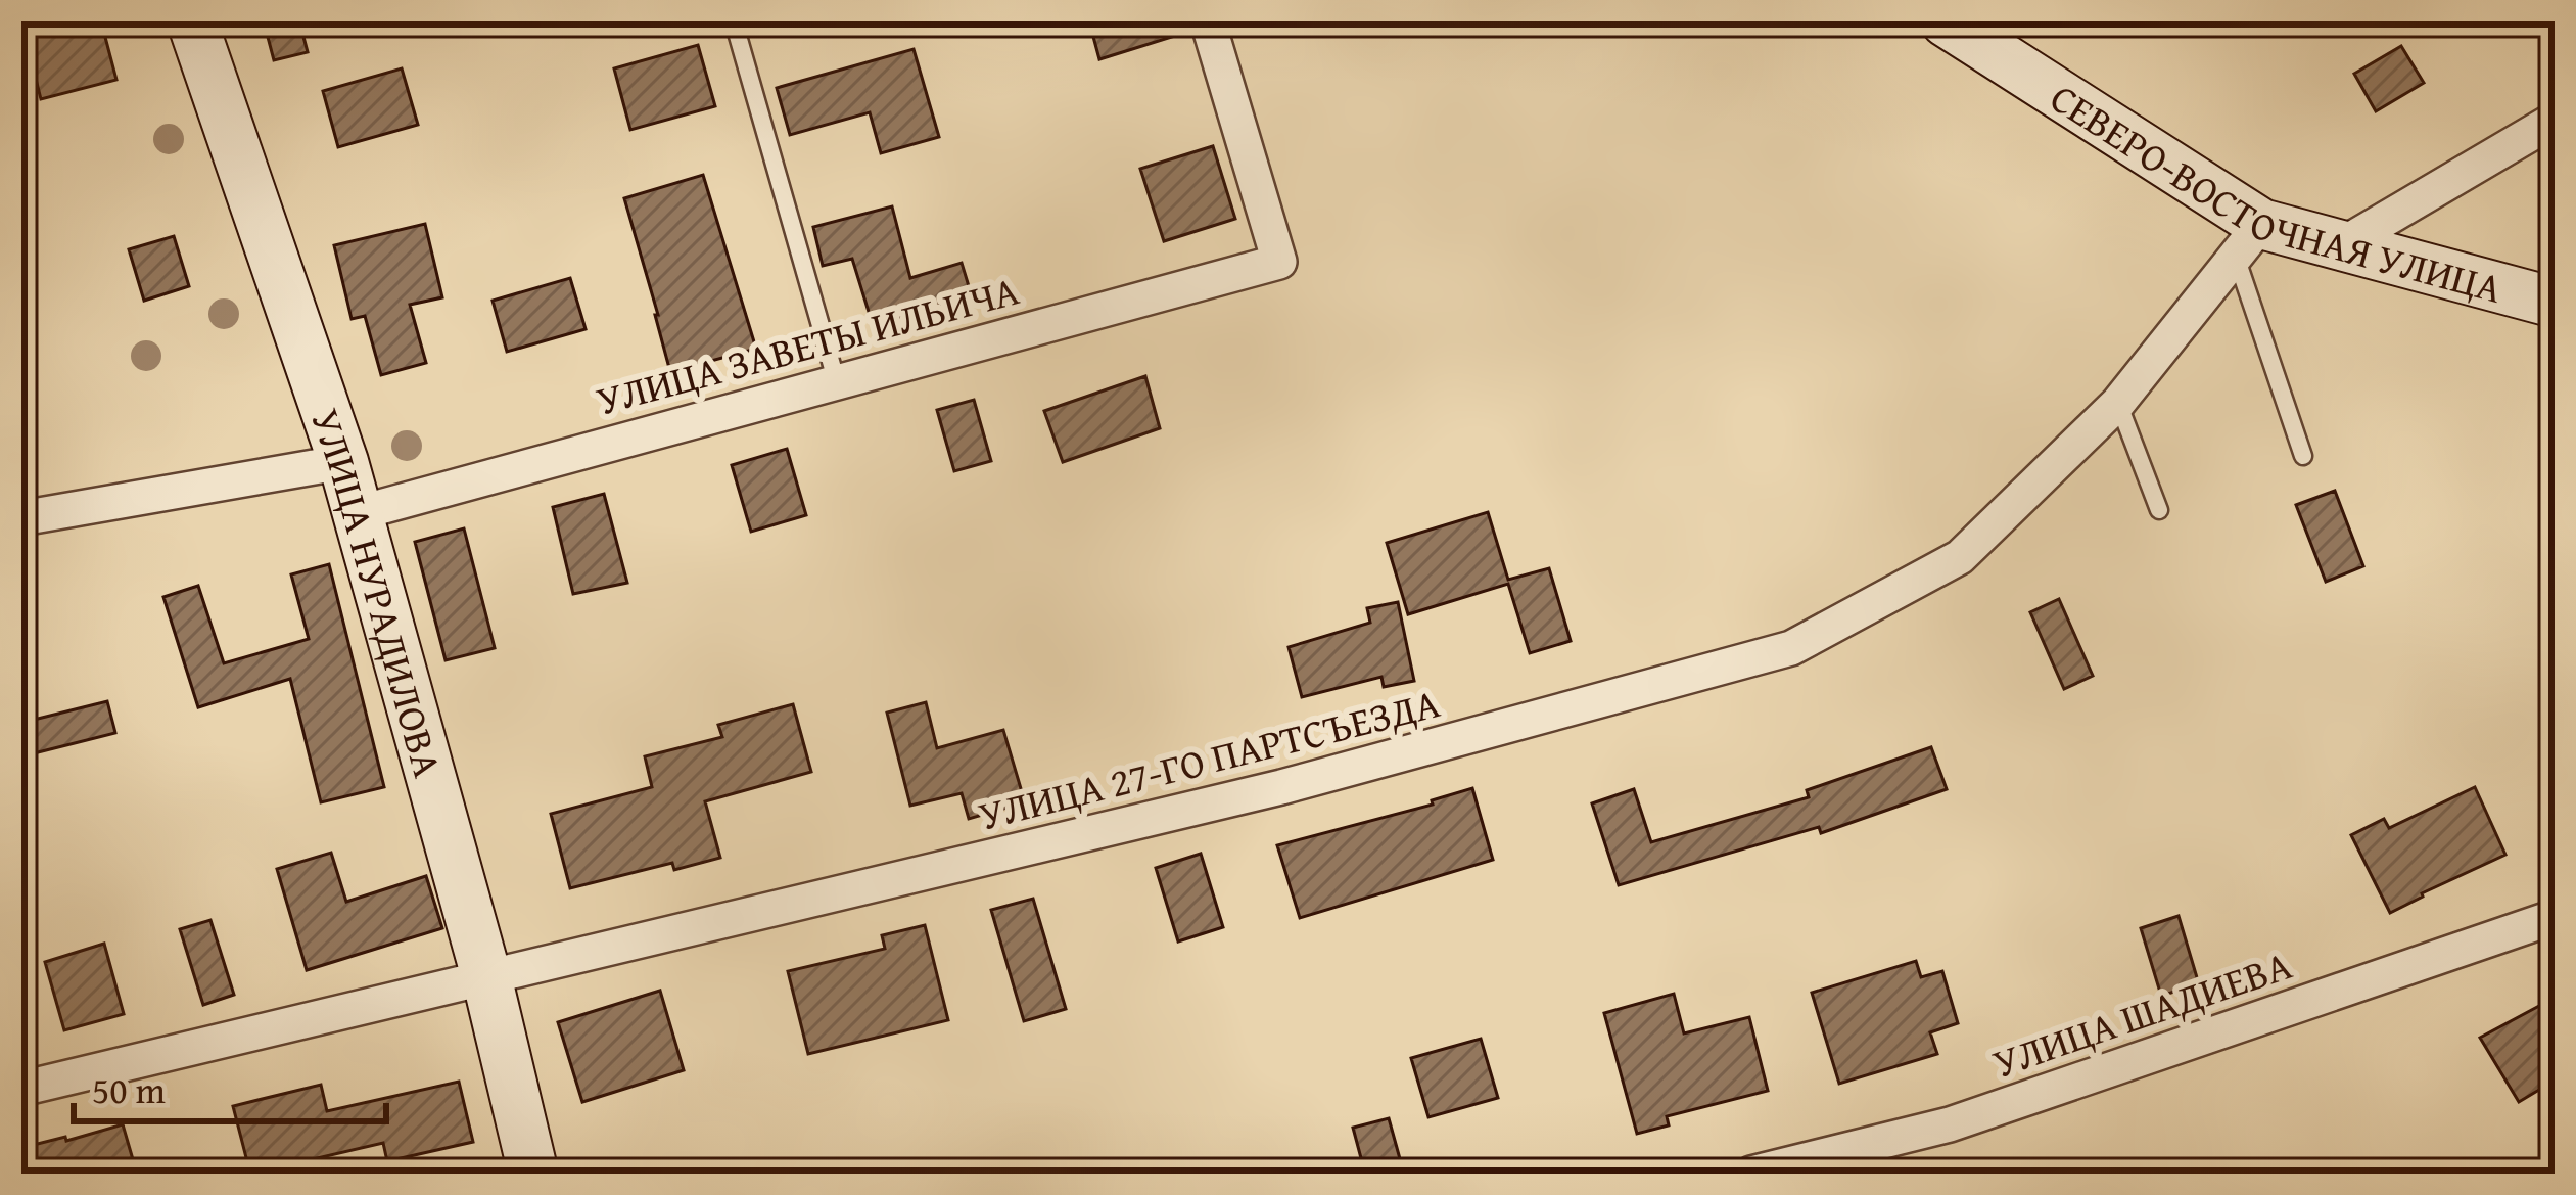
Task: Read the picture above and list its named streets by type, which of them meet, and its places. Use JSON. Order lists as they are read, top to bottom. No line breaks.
{"streets":{"street":["СЕВЕРО-ВОСТОЧНАЯ УЛИЦА","УЛИЦА ЗАВЕТЫ ИЛЬИЧА","УЛИЦА НУРАДИЛОВА","УЛИЦА 27-ГО ПАРТСЪЕЗДА","УЛИЦА ШАДИЕВА"]},"crossings":[["СЕВЕРО-ВОСТОЧНАЯ УЛИЦА","УЛИЦА 27-ГО ПАРТСЪЕЗДА"],["УЛИЦА ЗАВЕТЫ ИЛЬИЧА","УЛИЦА НУРАДИЛОВА"],["УЛИЦА НУРАДИЛОВА","УЛИЦА 27-ГО ПАРТСЪЕЗДА"]],"scale_bar":"50 m"}
